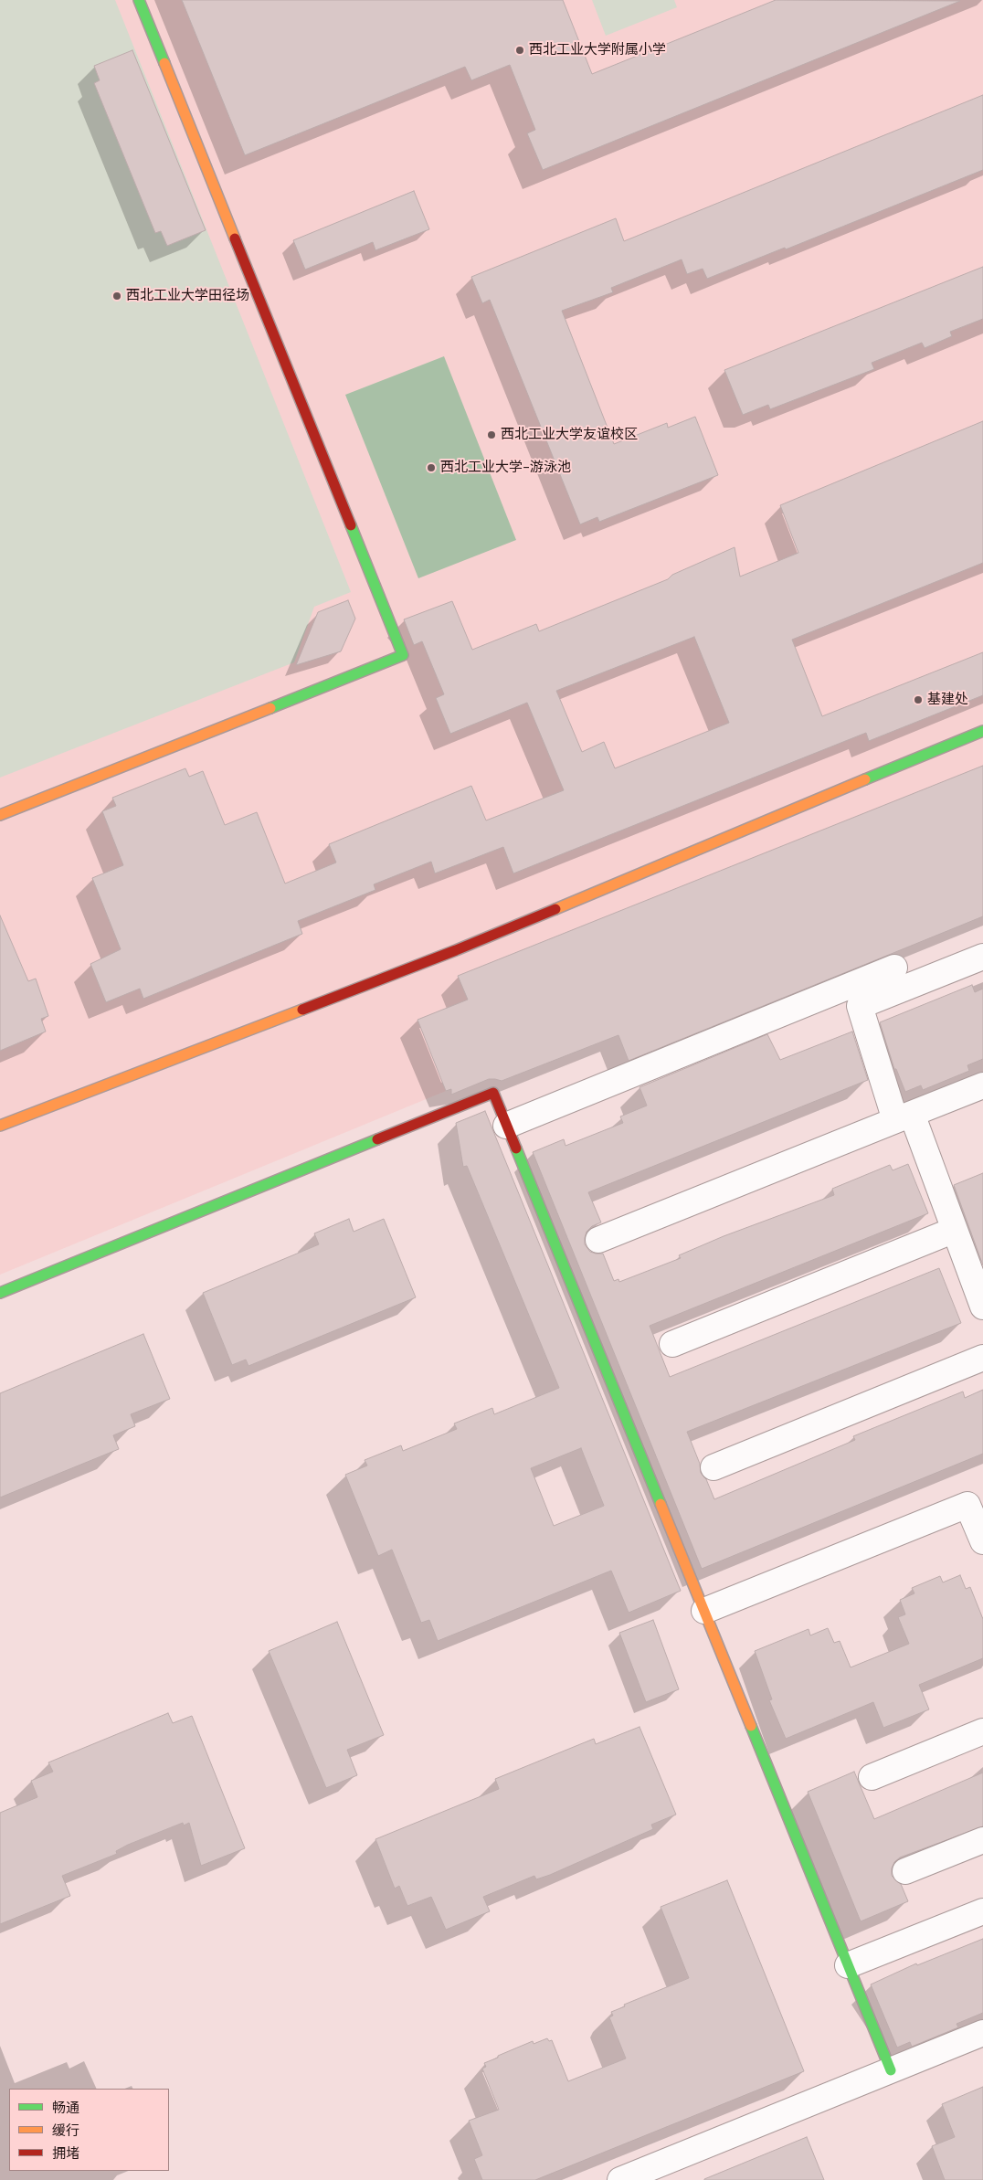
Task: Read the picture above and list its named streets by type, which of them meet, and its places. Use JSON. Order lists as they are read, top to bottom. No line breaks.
{"places":["西北工业大学附属小学","西北工业大学田径场","西北工业大学友谊校区","西北工业大学-游泳池","基建处"],"legend":["畅通","缓行","拥堵"]}
